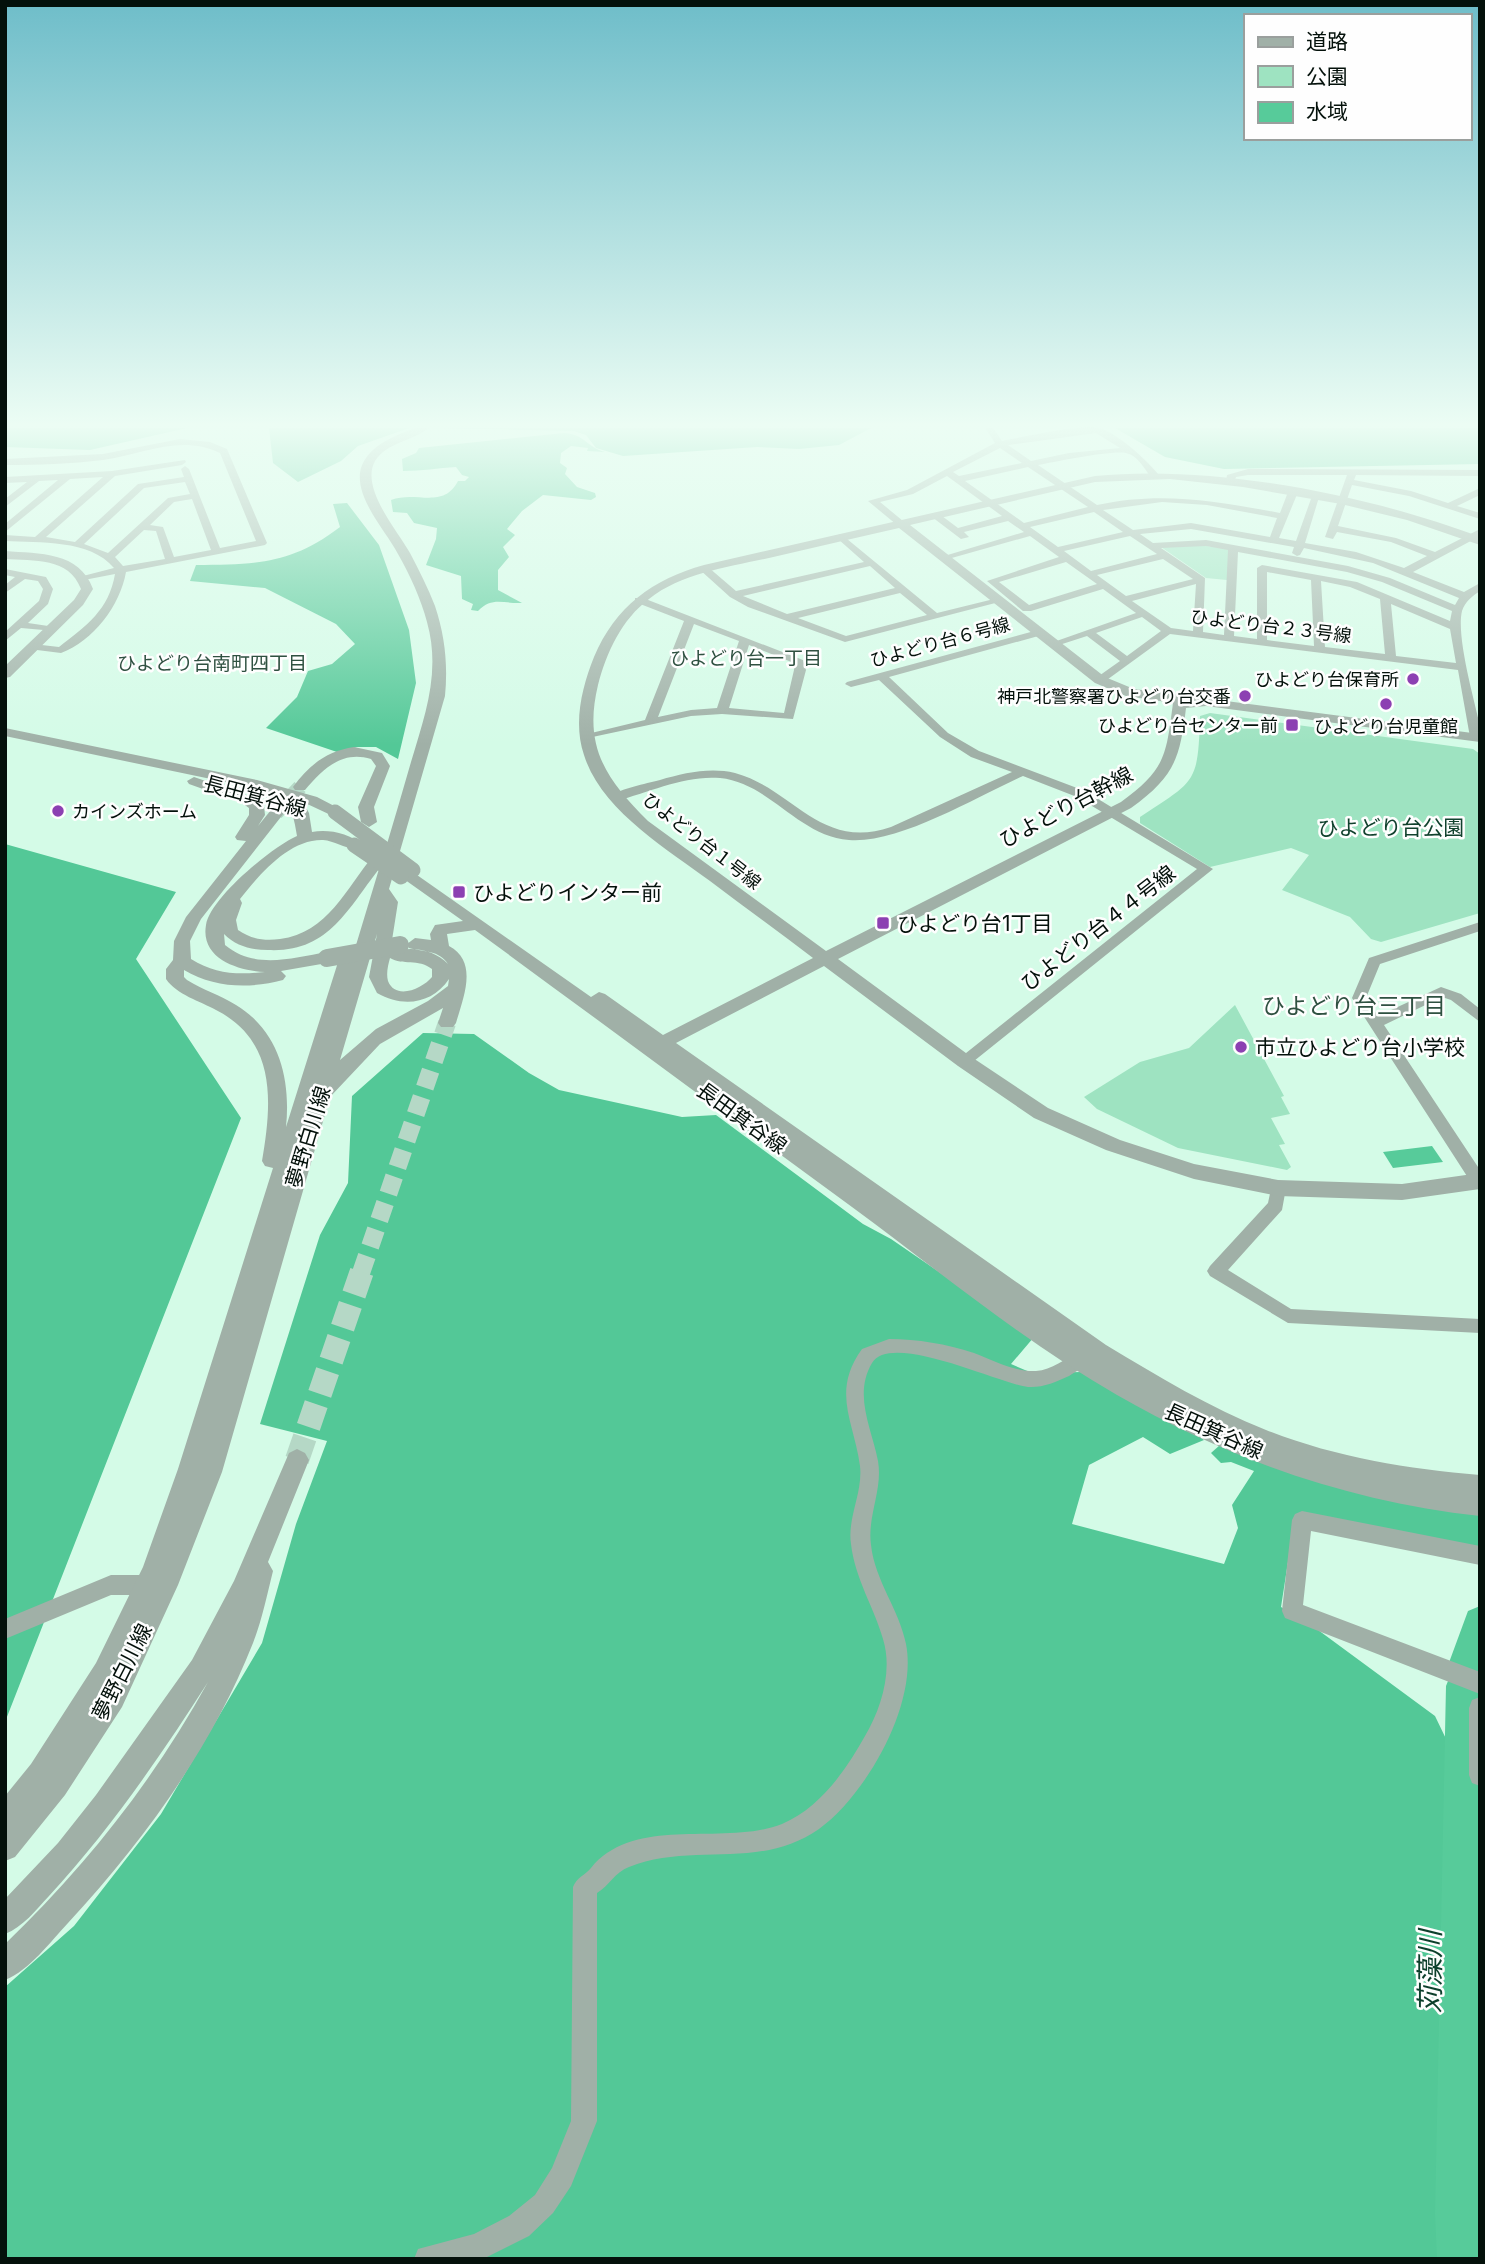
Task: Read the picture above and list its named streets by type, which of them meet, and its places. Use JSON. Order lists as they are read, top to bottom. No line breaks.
{"streets":{"street":["ひよどり台２３号線","ひよどり台６号線","長田箕谷線","ひよどり台幹線","ひよどり台１号線","ひよどり台４４号線","夢野白川線"]},"crossings":[["長田箕谷線","ひよどり台幹線"],["長田箕谷線","夢野白川線"],["ひよどり台幹線","ひよどり台１号線"],["ひよどり台幹線","ひよどり台４４号線"],["ひよどり台１号線","ひよどり台４４号線"]],"districts":["ひよどり台一丁目","ひよどり台南町四丁目","ひよどり台三丁目"],"water":["苅藻川"],"parks":["ひよどり台公園"],"places":{"other":["ひよどり台保育所","神戸北警察署ひよどり台交番","ひよどり台児童館","カインズホーム","市立ひよどり台小学校"],"transit":["ひよどり台センター前","ひよどりインター前","ひよどり台1丁目"]},"legend":["道路","公園","水域"]}
